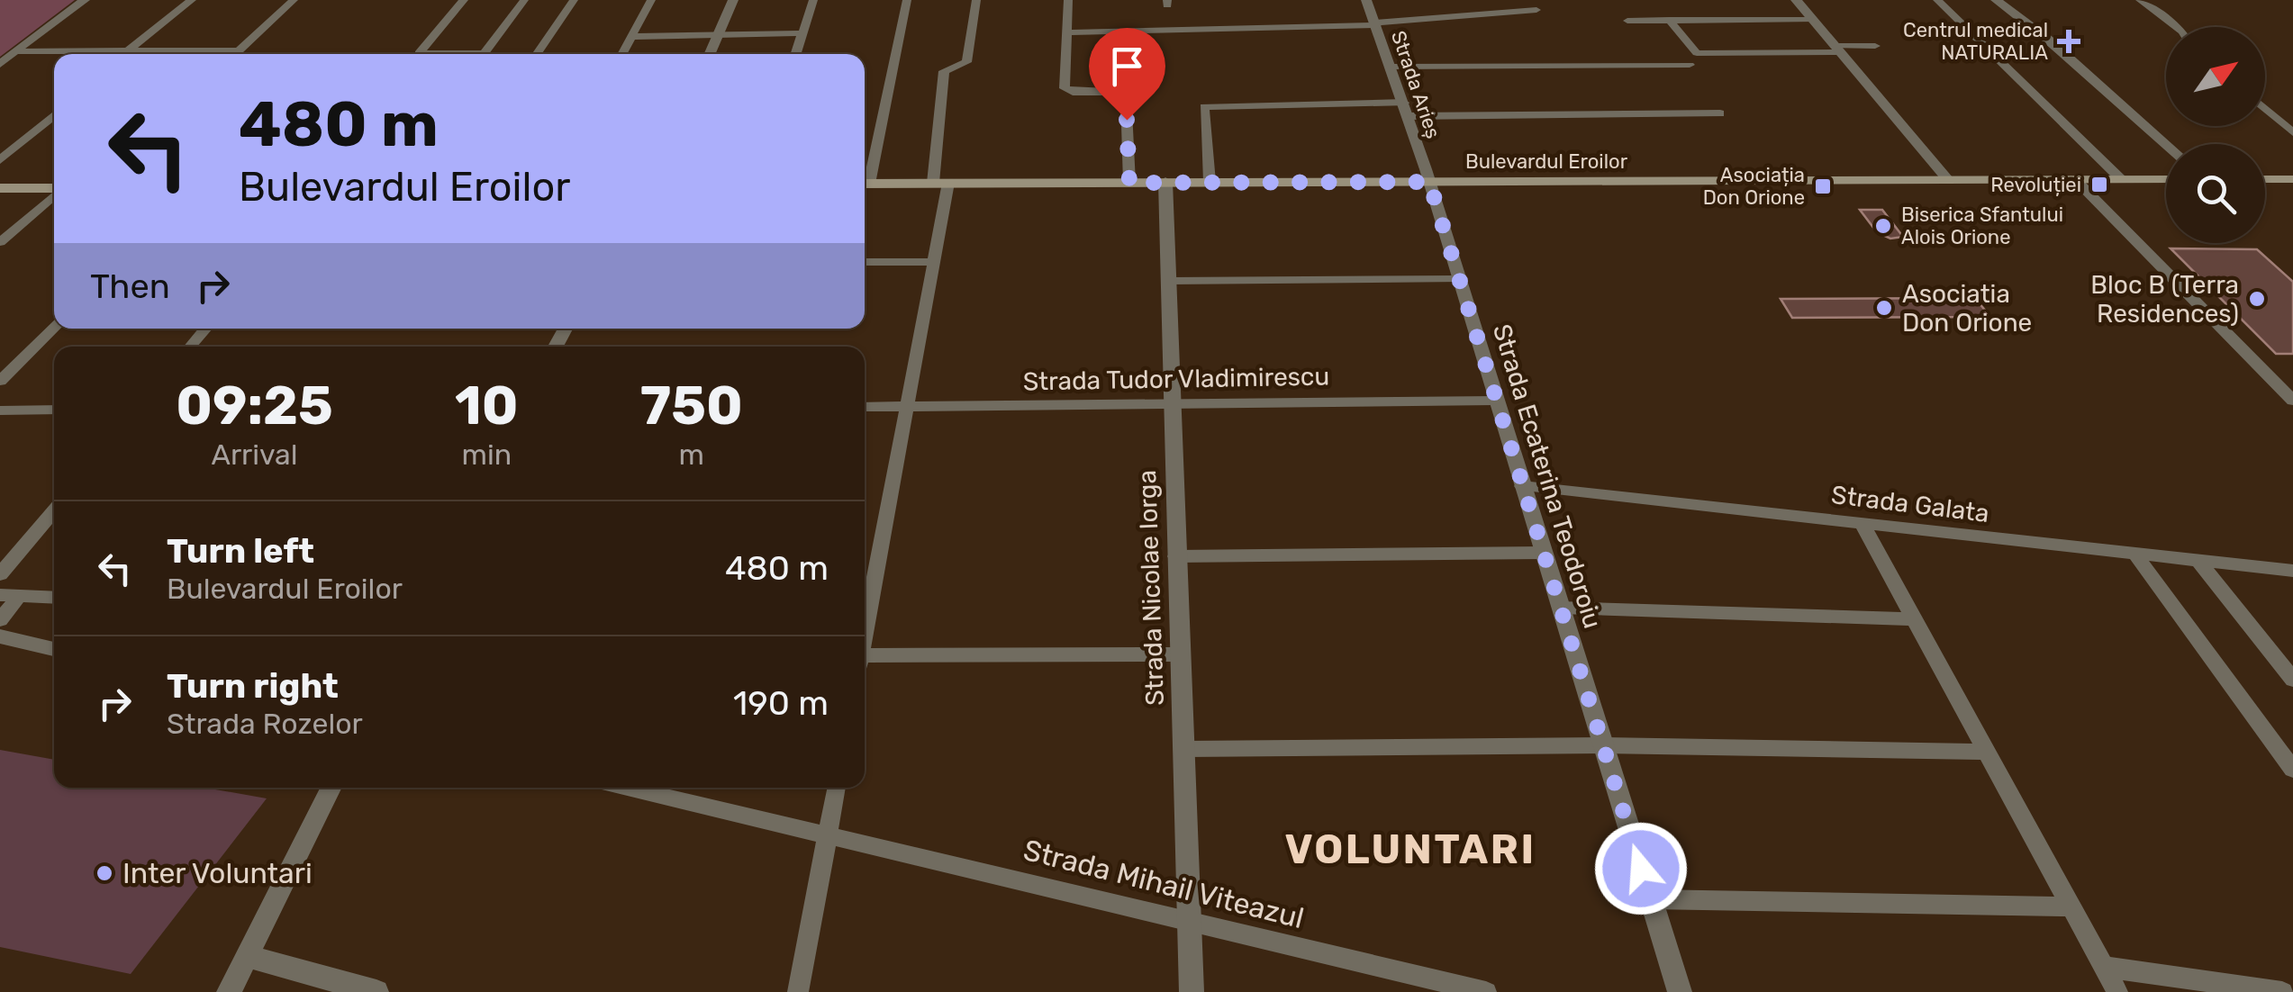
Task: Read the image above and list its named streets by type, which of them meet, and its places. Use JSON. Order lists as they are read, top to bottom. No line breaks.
{"streets":{"main road":["Bulevardul Eroilor"],"street":["Strada Arieș","Strada Tudor Vladimirescu","Strada Ecaterina Teodoroiu","Strada Galata","Strada Nicolae Iorga","Strada Mihail Viteazul"]},"crossings":[["Strada Arieș","Bulevardul Eroilor"],["Strada Arieș","Strada Ecaterina Teodoroiu"],["Bulevardul Eroilor","Strada Ecaterina Teodoroiu"],["Bulevardul Eroilor","Strada Nicolae Iorga"],["Strada Tudor Vladimirescu","Strada Ecaterina Teodoroiu"],["Strada Tudor Vladimirescu","Strada Nicolae Iorga"],["Strada Ecaterina Teodoroiu","Strada Galata"],["Strada Nicolae Iorga","Strada Mihail Viteazul"]],"districts":["VOLUNTARI"],"places":{"health":["Centrul medical NATURALIA"],"transit":["Revoluției","Asociația Don Orione"],"other":["Biserica Sfantului Alois Orione","Bloc B (Terra Residences)","Asociatia Don Orione","Inter Voluntari"]},"north":"top right","page":{"turn":["480 m","Bulevardul Eroilor"],"then":"Then","eta":["09:25","Arrival","10","min","750","m"],"list":[{"name":"Turn left","note":"Bulevardul Eroilor","value":"480 m"},{"name":"Turn right","note":"Strada Rozelor","value":"190 m"}]}}
